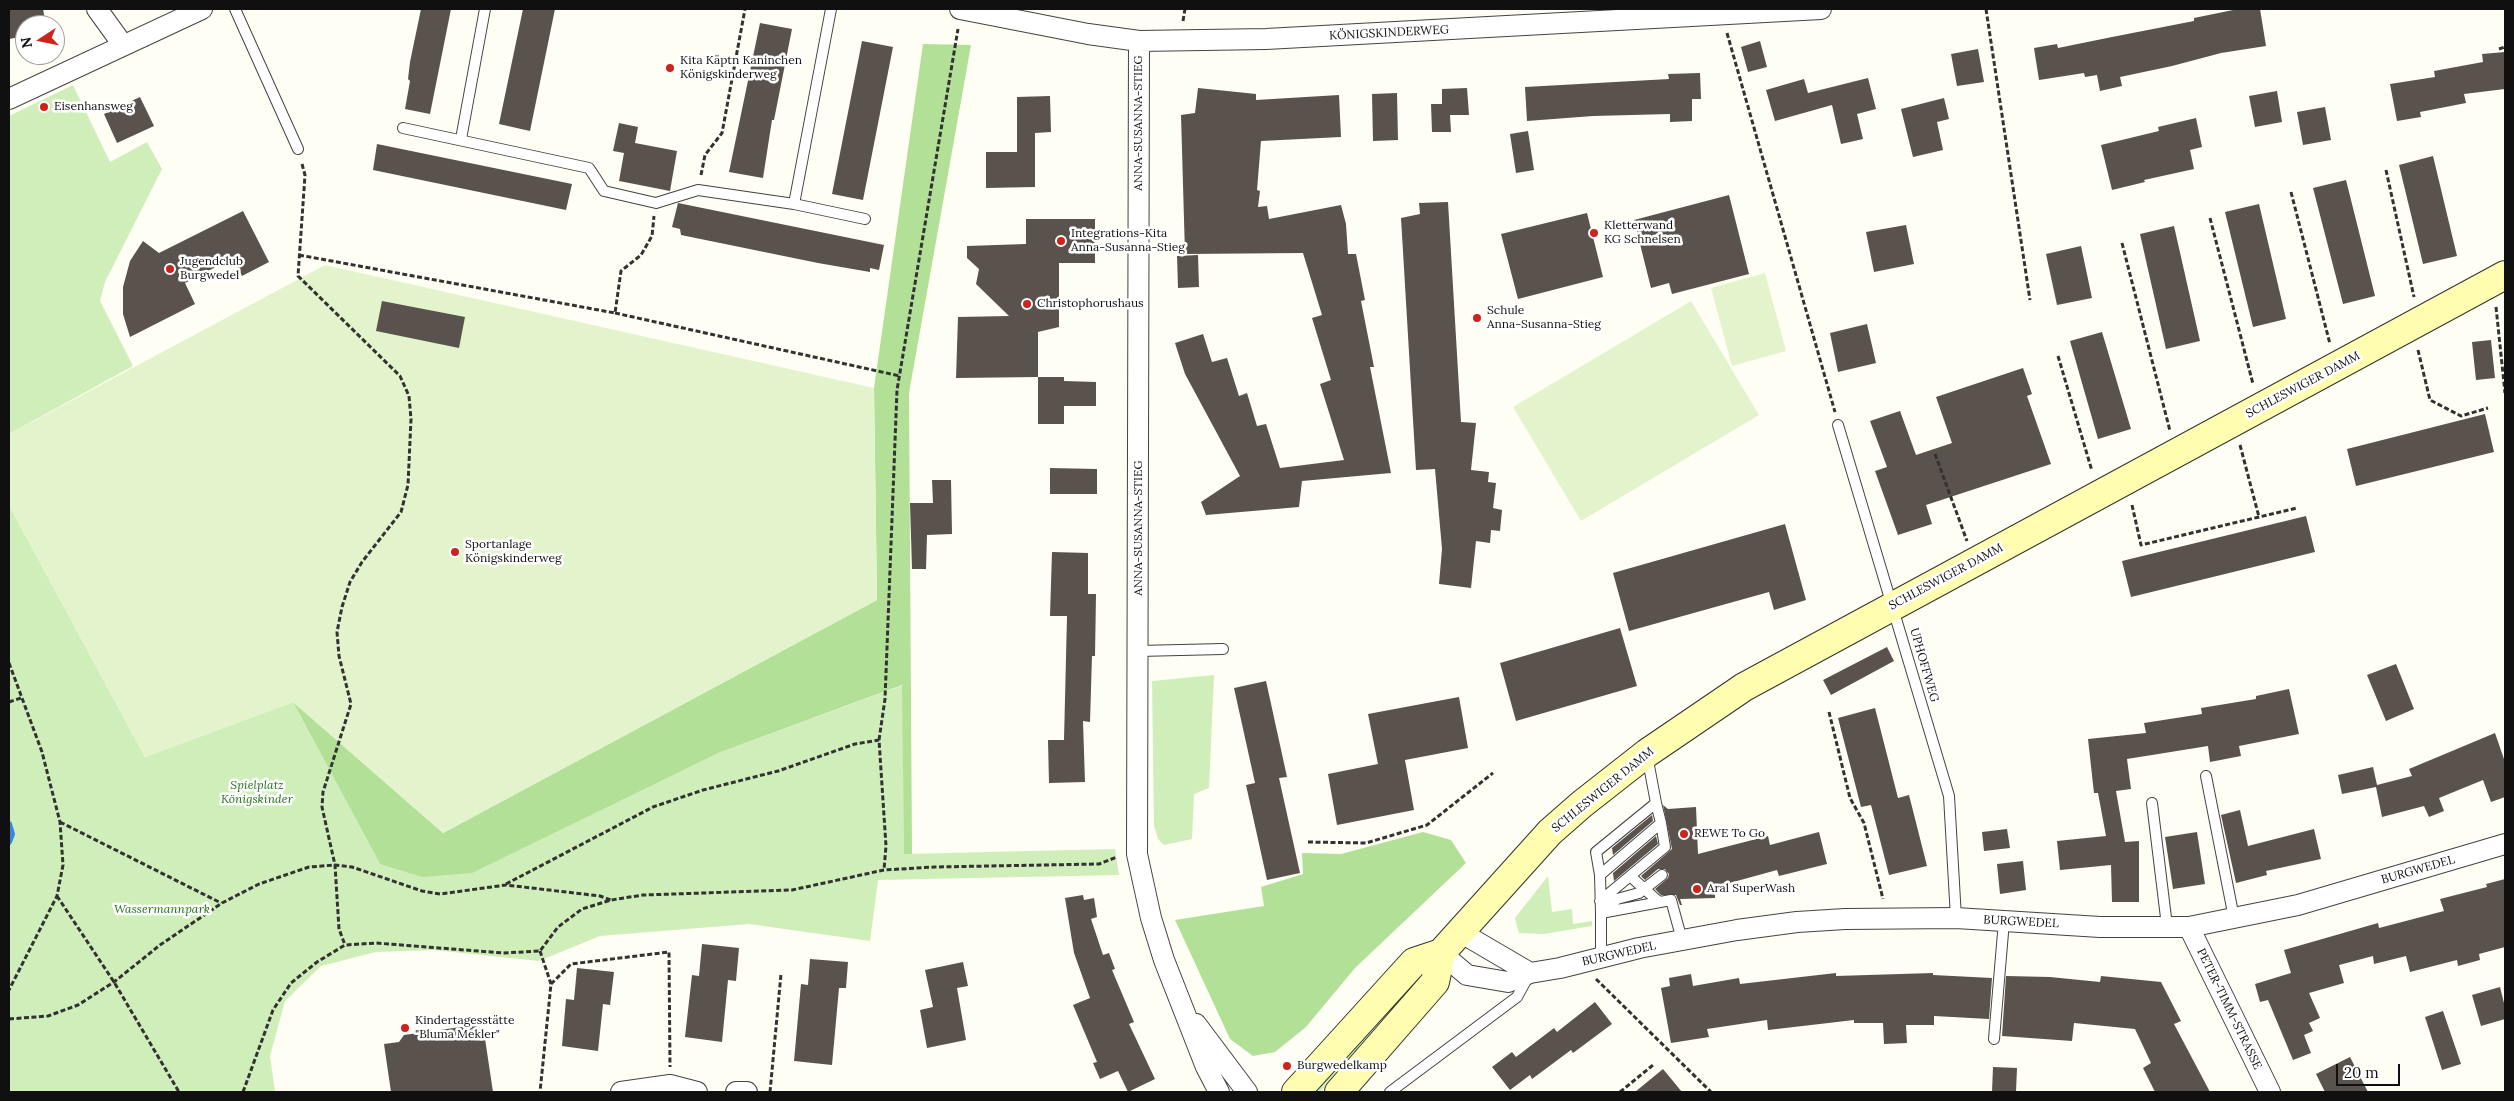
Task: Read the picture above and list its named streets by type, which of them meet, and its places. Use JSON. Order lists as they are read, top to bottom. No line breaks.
{"streets":{"main road":["SCHLESWIGER DAMM"],"street":["KÖNIGSKINDERWEG","ANNA-SUSANNA-STIEG","BURGWEDEL","PETER-TIMM-STRASSE"],"lane":["UPHOFFWEG"]},"crossings":[["KÖNIGSKINDERWEG","ANNA-SUSANNA-STIEG"],["SCHLESWIGER DAMM","UPHOFFWEG"],["SCHLESWIGER DAMM","BURGWEDEL"],["UPHOFFWEG","BURGWEDEL"],["BURGWEDEL","PETER-TIMM-STRASSE"]],"parks":["Spielplatz Königskinder","Wassermannpark"],"places":["Kita Käptn Kaninchen Königskinderweg","Eisenhansweg","Kletterwand KG Schnelsen","Integrations-Kita Anna-Susanna-Stieg","Jugendclub Burgwedel","Christophorushaus","Schule Anna-Susanna-Stieg","Sportanlage Königskinderweg","REWE To Go","Aral SuperWash","Kindertagesstätte \"Bluma Mekler\"","Burgwedelkamp"],"scale_bar":"20 m","north":"left"}
